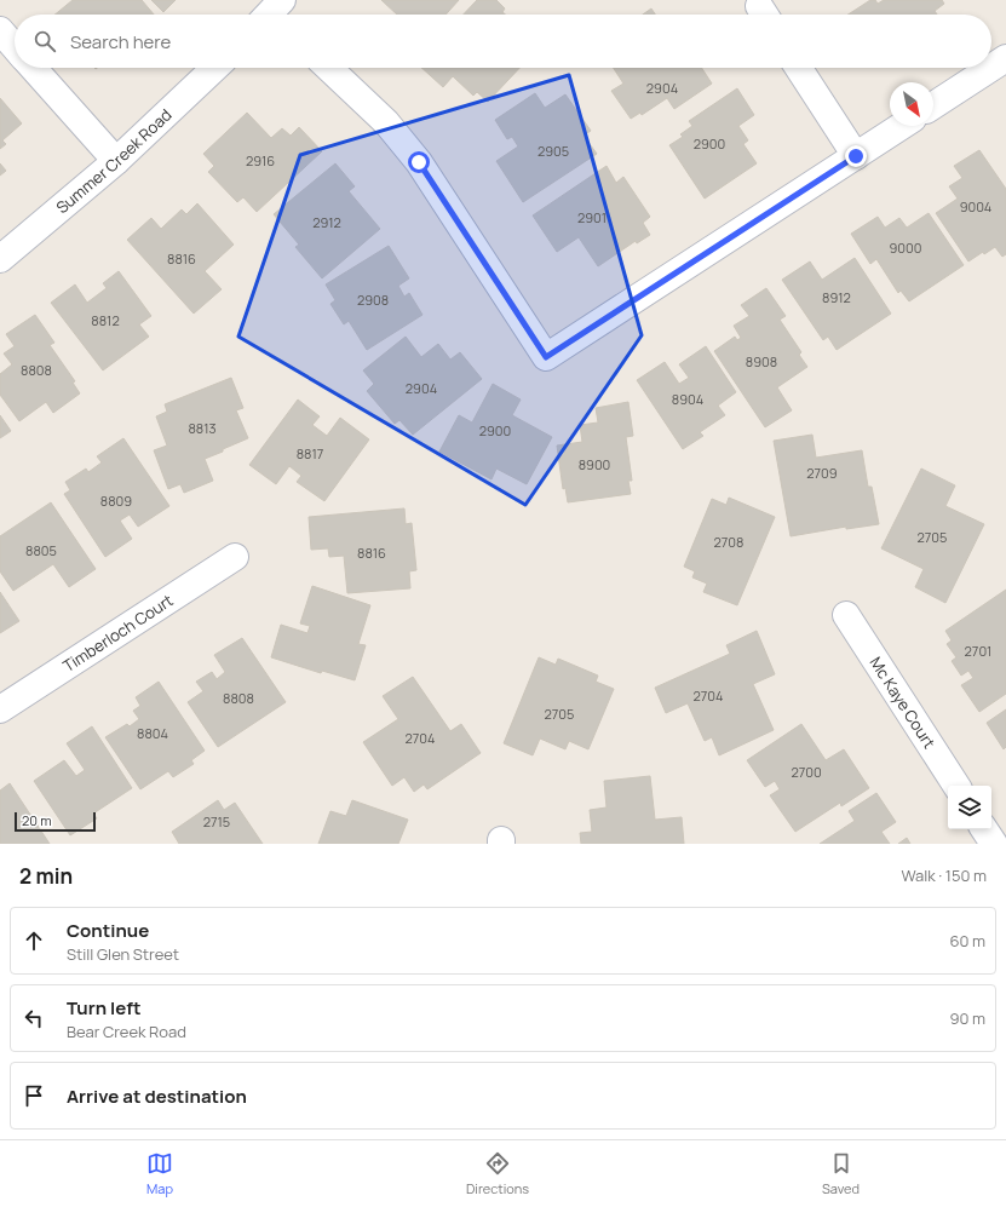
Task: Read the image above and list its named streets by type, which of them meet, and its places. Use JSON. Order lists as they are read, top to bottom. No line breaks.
{"streets":{"street":["Summer Creek Road","Timberloch Court","Mc Kaye Court"]},"house_numbers":["2904","2900","2905","2916","9004","2901","2912","9000","8816","8912","2908","8812","8908","8808","2904","8904","8813","2900","8817","8900","2709","8809","2705","2708","8805","8816","2701","2704","8808","2705","8804","2704","2700","2715"],"scale_bar":"20 m","north":"bottom right","page":{"search":"Search here","scale":"20 m","heading":["2 min","Walk · 150 m"],"list":[["Continue","Still Glen Street","60 m"],["Turn left","Bear Creek Road","90 m"],"Arrive at destination"],"nav":["Map","Directions","Saved"]}}
